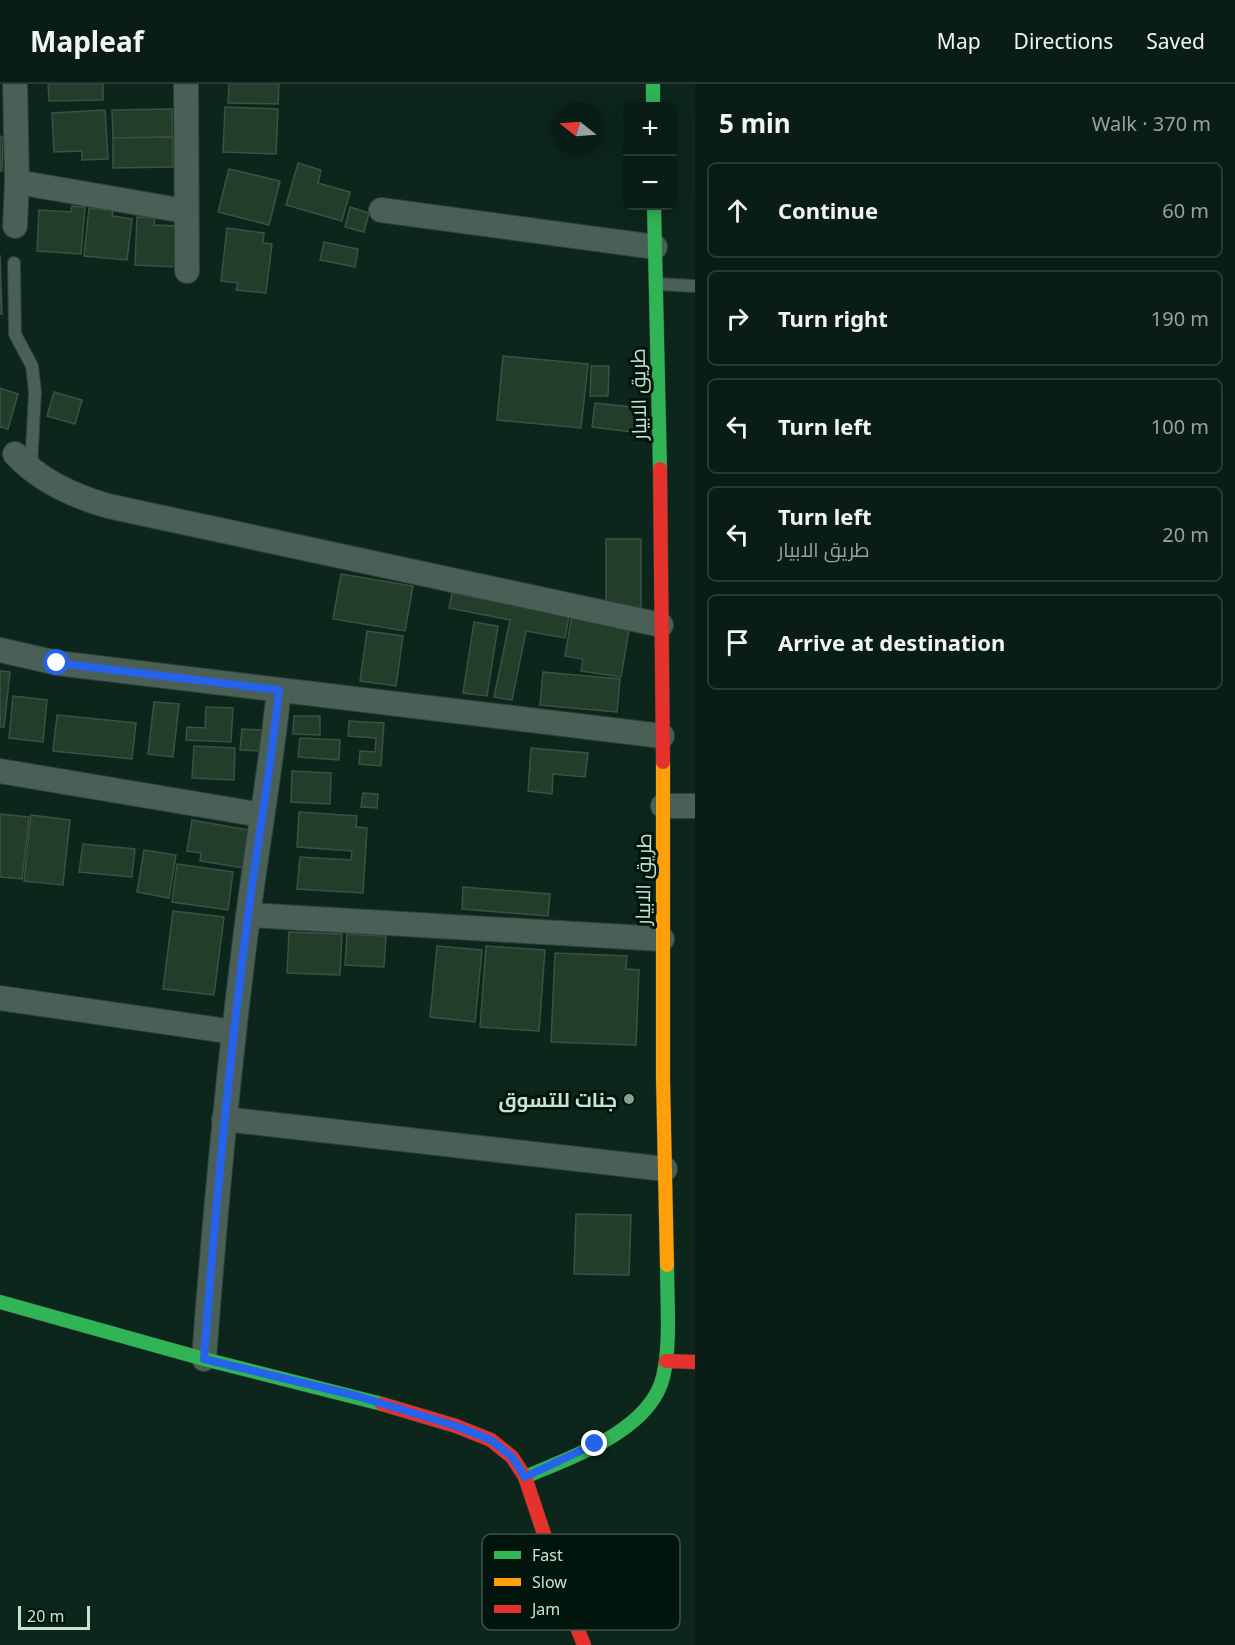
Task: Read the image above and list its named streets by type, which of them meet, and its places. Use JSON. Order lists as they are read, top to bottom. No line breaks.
{"streets":{"main road":["طريق الابيار"]},"places":["جنات للتسوق"],"legend":["Fast","Slow","Jam"],"scale_bar":"20 m","north":"left","page":{"header":"Mapleaf","nav":["Map","Directions","Saved"],"heading":["5 min","Walk · 370 m"],"map_buttons":["+","−"],"list":[["Continue","60 m"],["Turn right","190 m"],["Turn left","100 m"],["Turn left","طريق الابيار","20 m"],"Arrive at destination"],"scale":"20 m"}}
